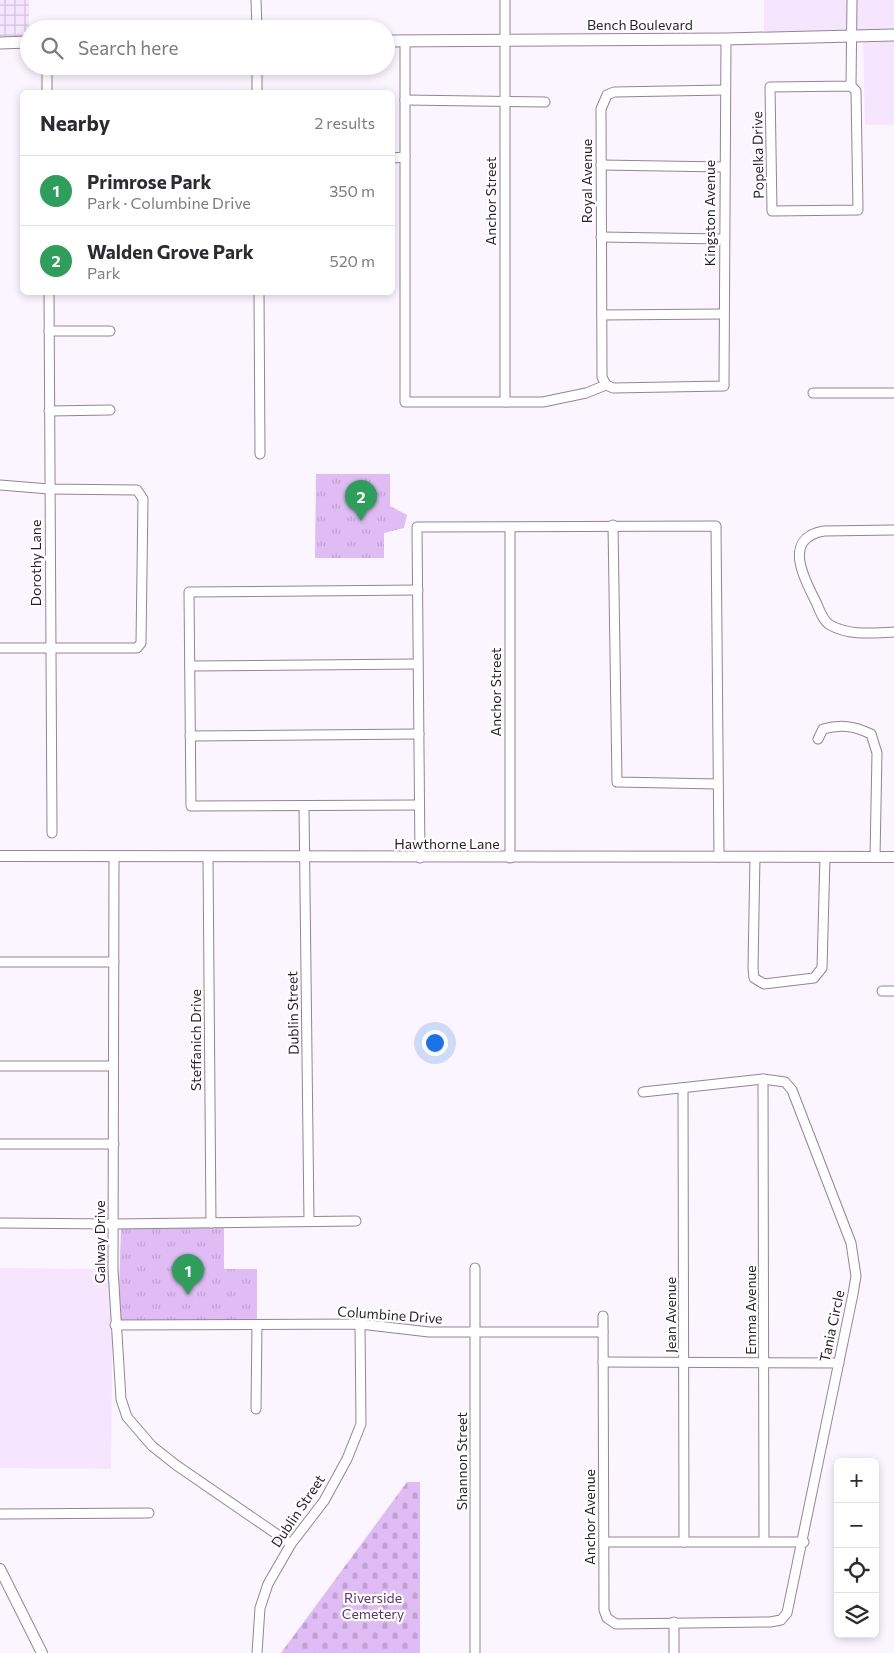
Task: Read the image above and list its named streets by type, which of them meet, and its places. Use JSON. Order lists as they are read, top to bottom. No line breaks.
{"streets":{"main road":["Bench Boulevard"],"street":["Popelka Drive","Royal Avenue","Anchor Street","Kingston Avenue","Dorothy Lane","Hawthorne Lane","Dublin Street","Steffanich Drive","Galway Drive","Emma Avenue","Columbine Drive","Jean Avenue","Tania Circle","Shannon Street","Anchor Avenue"]},"crossings":[["Bench Boulevard","Popelka Drive"],["Bench Boulevard","Anchor Street"],["Bench Boulevard","Kingston Avenue"],["Royal Avenue","Kingston Avenue"],["Anchor Street","Hawthorne Lane"],["Hawthorne Lane","Dublin Street"],["Hawthorne Lane","Steffanich Drive"],["Hawthorne Lane","Galway Drive"],["Dublin Street","Galway Drive"],["Dublin Street","Columbine Drive"],["Galway Drive","Columbine Drive"],["Emma Avenue","Tania Circle"],["Columbine Drive","Shannon Street"],["Columbine Drive","Anchor Avenue"],["Jean Avenue","Tania Circle"],["Tania Circle","Anchor Avenue"]],"parks":["Riverside Cemetery"],"page":{"search":"Search here","heading":["Nearby","2 results"],"list":[{"mark":"1","name":"Primrose Park","note":"Park · Columbine Drive","value":"350 m"},{"mark":"2","name":"Walden Grove Park","note":"Park","value":"520 m"}],"pins":["2","1"],"map_buttons":["+","−"]}}
